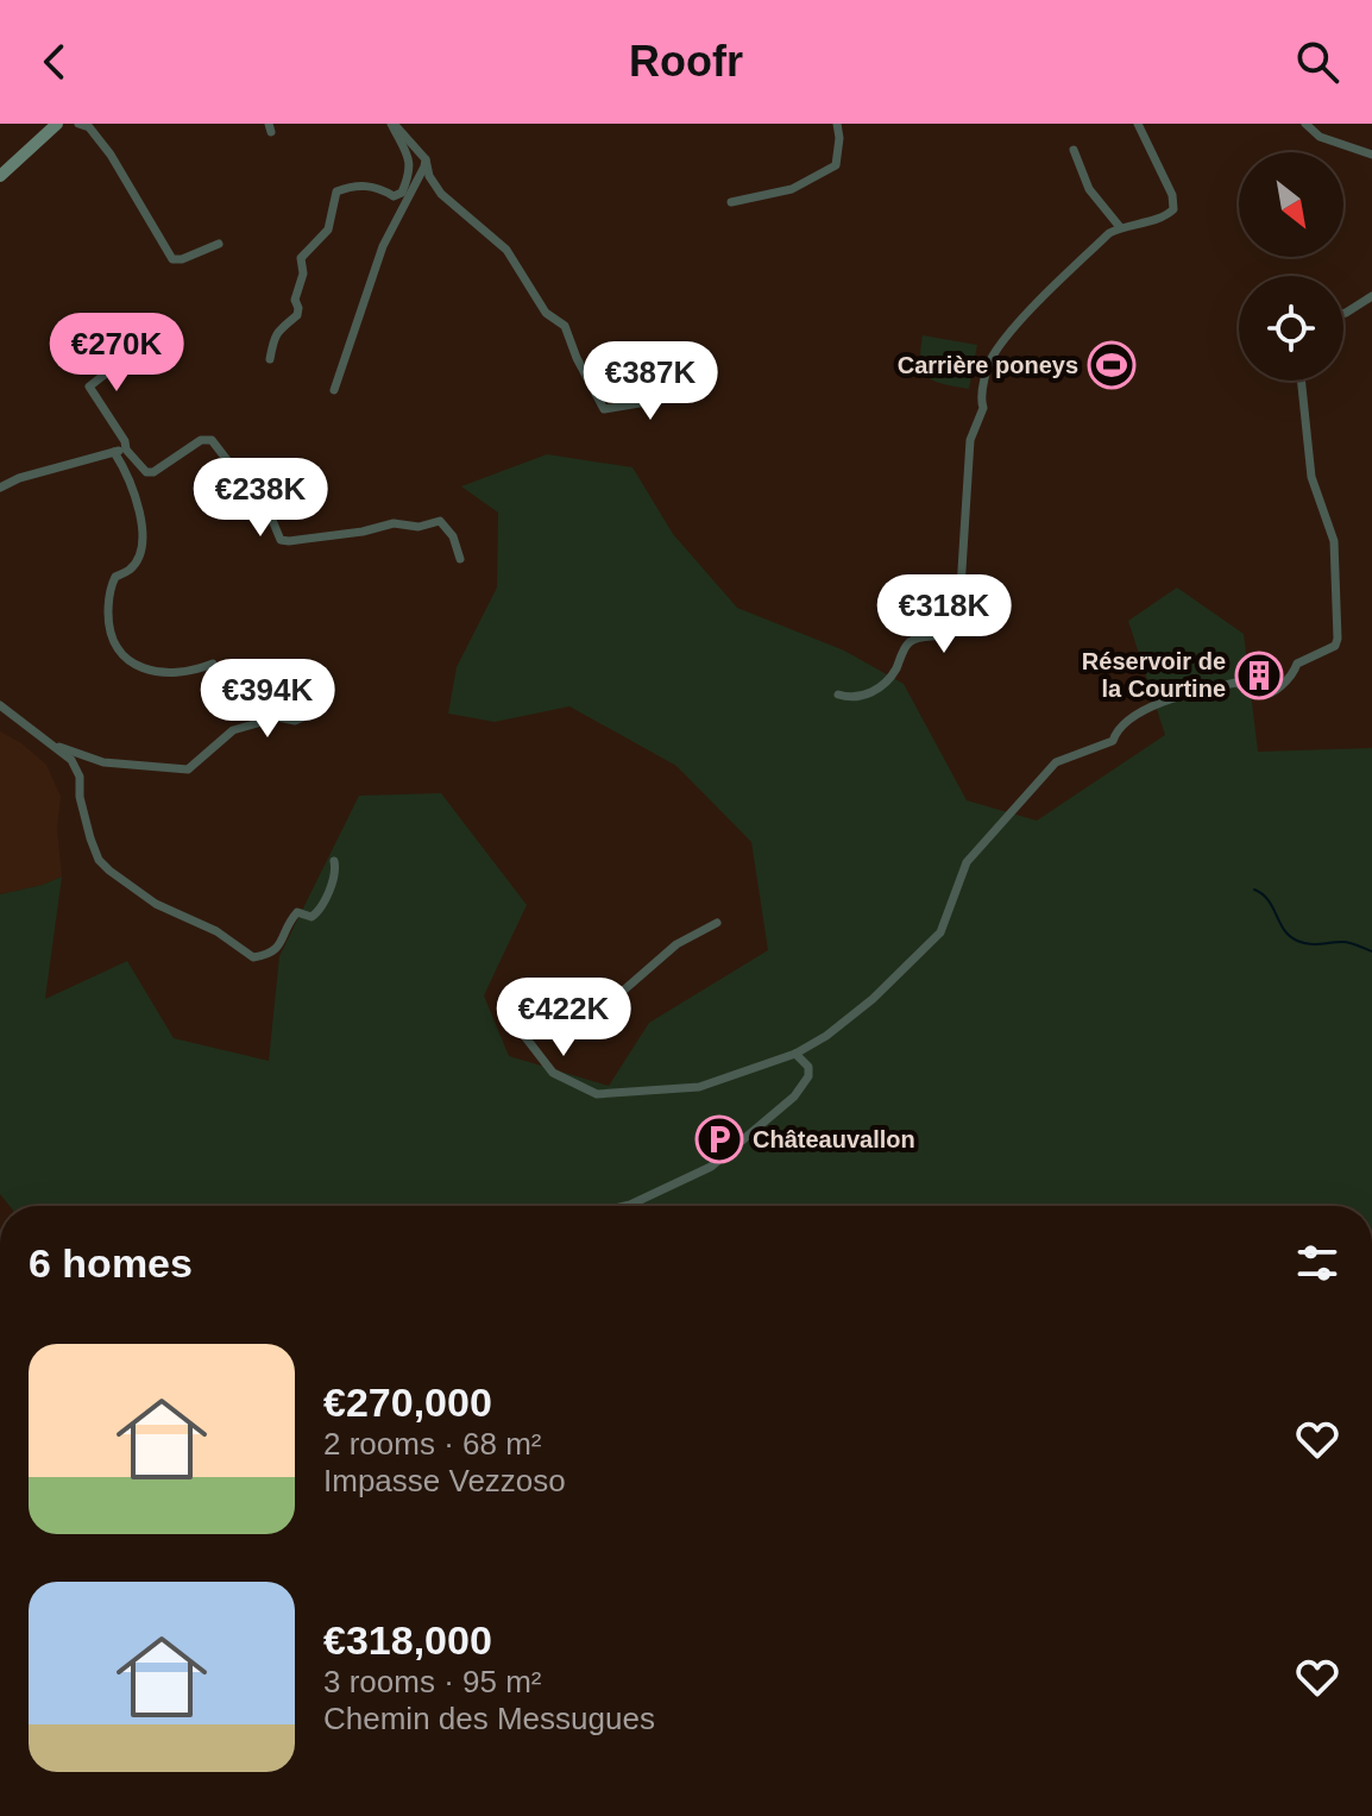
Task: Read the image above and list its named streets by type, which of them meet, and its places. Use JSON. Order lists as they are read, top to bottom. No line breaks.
{"places":{"sports":["Carrière poneys"],"building":["Réservoir de la Courtine"],"parking":["Châteauvallon"]},"north":"bottom right","page":{"header":"Roofr","price":["€270K","€387K","€238K","€318K","€394K","€422K"],"heading":"6 homes","list":[{"name":"€270,000","note":"2 rooms · 68 m² · Impasse Vezzoso"},{"name":"€318,000","note":"3 rooms · 95 m² · Chemin des Messugues"}]}}
